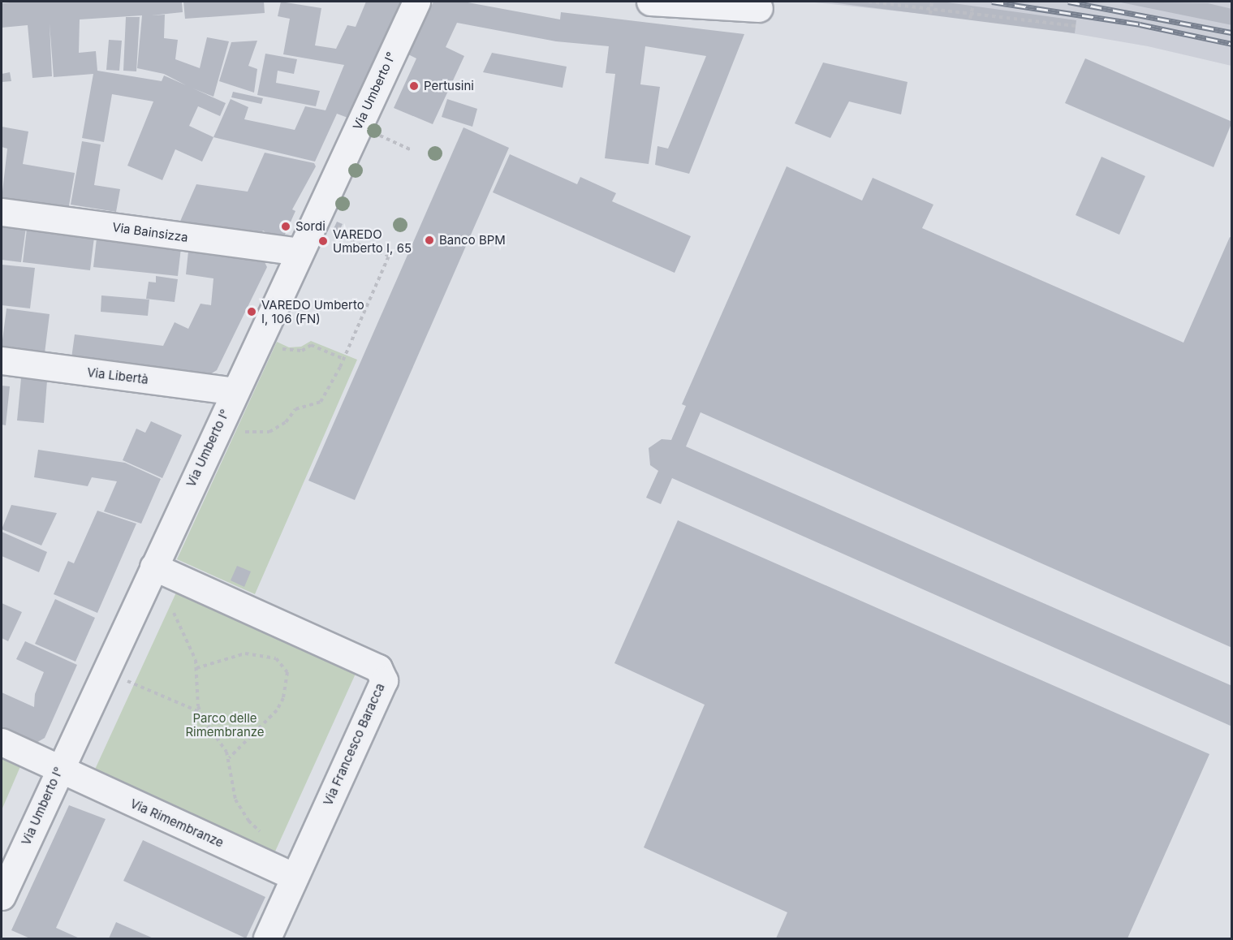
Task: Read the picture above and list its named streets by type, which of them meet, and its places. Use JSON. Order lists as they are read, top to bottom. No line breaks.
{"streets":{"street":["Via Umberto I°","Via Bainsizza","Via Libertà","Via Francesco Baracca","Via Rimembranze"]},"crossings":[["Via Umberto I°","Via Bainsizza"],["Via Umberto I°","Via Libertà"],["Via Umberto I°","Via Francesco Baracca"],["Via Umberto I°","Via Rimembranze"],["Via Francesco Baracca","Via Rimembranze"]],"parks":["Parco delle Rimembranze"],"places":["Pertusini","Sordi","Banco BPM","VAREDO Umberto I, 65","VAREDO Umberto I, 106 (FN)"]}
